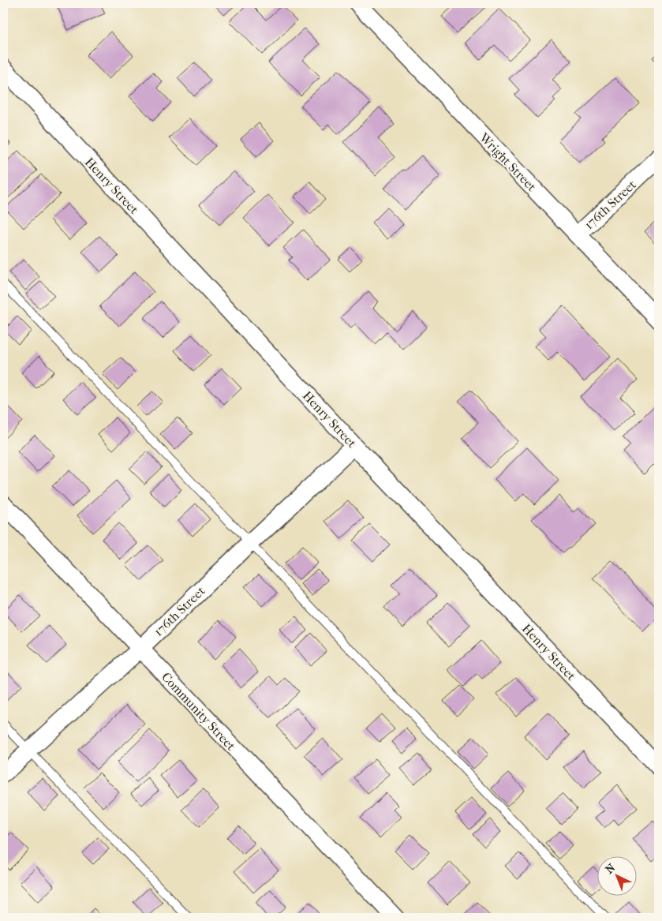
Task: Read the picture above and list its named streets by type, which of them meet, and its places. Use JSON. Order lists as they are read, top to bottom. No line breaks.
{"streets":{"street":["Wright Street","Henry Street","176th Street","Community Street"]},"crossings":[["Wright Street","176th Street"],["Henry Street","176th Street"],["176th Street","Community Street"]],"north":"top left"}
